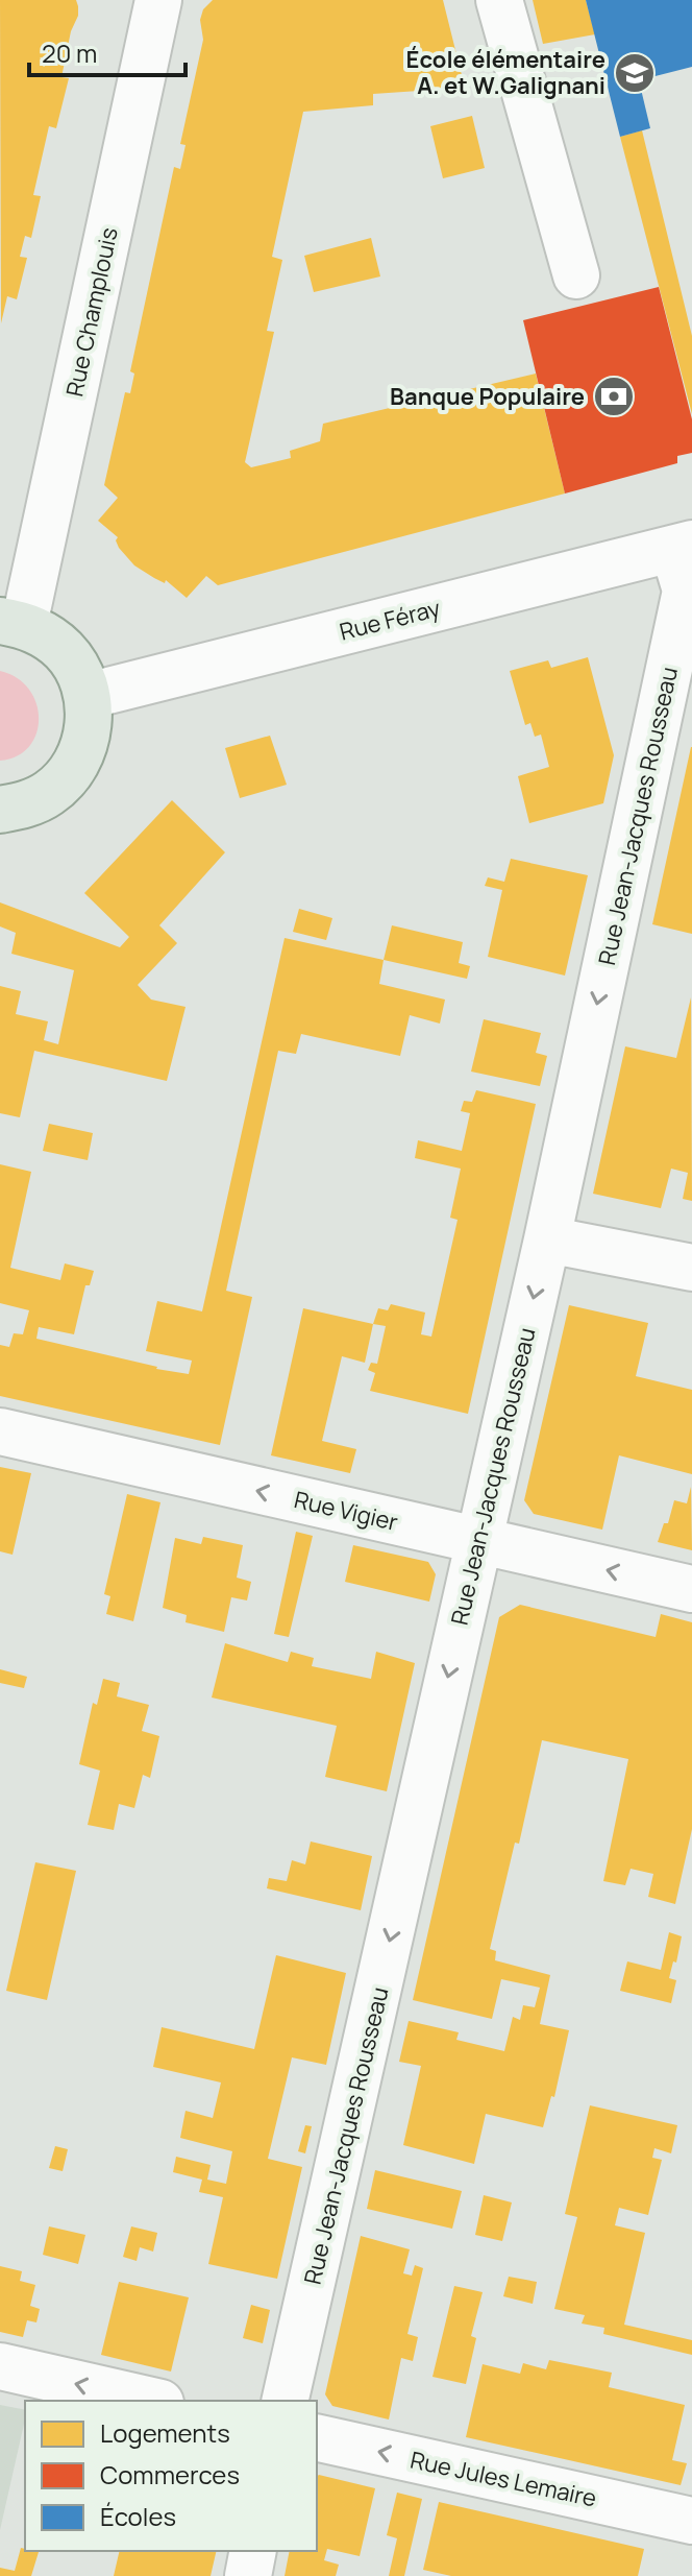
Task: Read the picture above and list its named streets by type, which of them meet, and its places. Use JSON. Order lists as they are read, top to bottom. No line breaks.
{"streets":{"street":["Rue Champlouis","Rue Féray","Rue Jean-Jacques Rousseau","Rue Vigier","Rue Jules Lemaire"]},"crossings":[["Rue Féray","Rue Jean-Jacques Rousseau"],["Rue Jean-Jacques Rousseau","Rue Vigier"]],"one_way":["Rue Jean-Jacques Rousseau","Rue Vigier","Rue Jules Lemaire"],"places":{"school or university":["École élémentaire A. et W.Galignani"],"bank":["Banque Populaire"]},"legend":["Logements","Commerces","Écoles"],"scale_bar":"20 m"}
